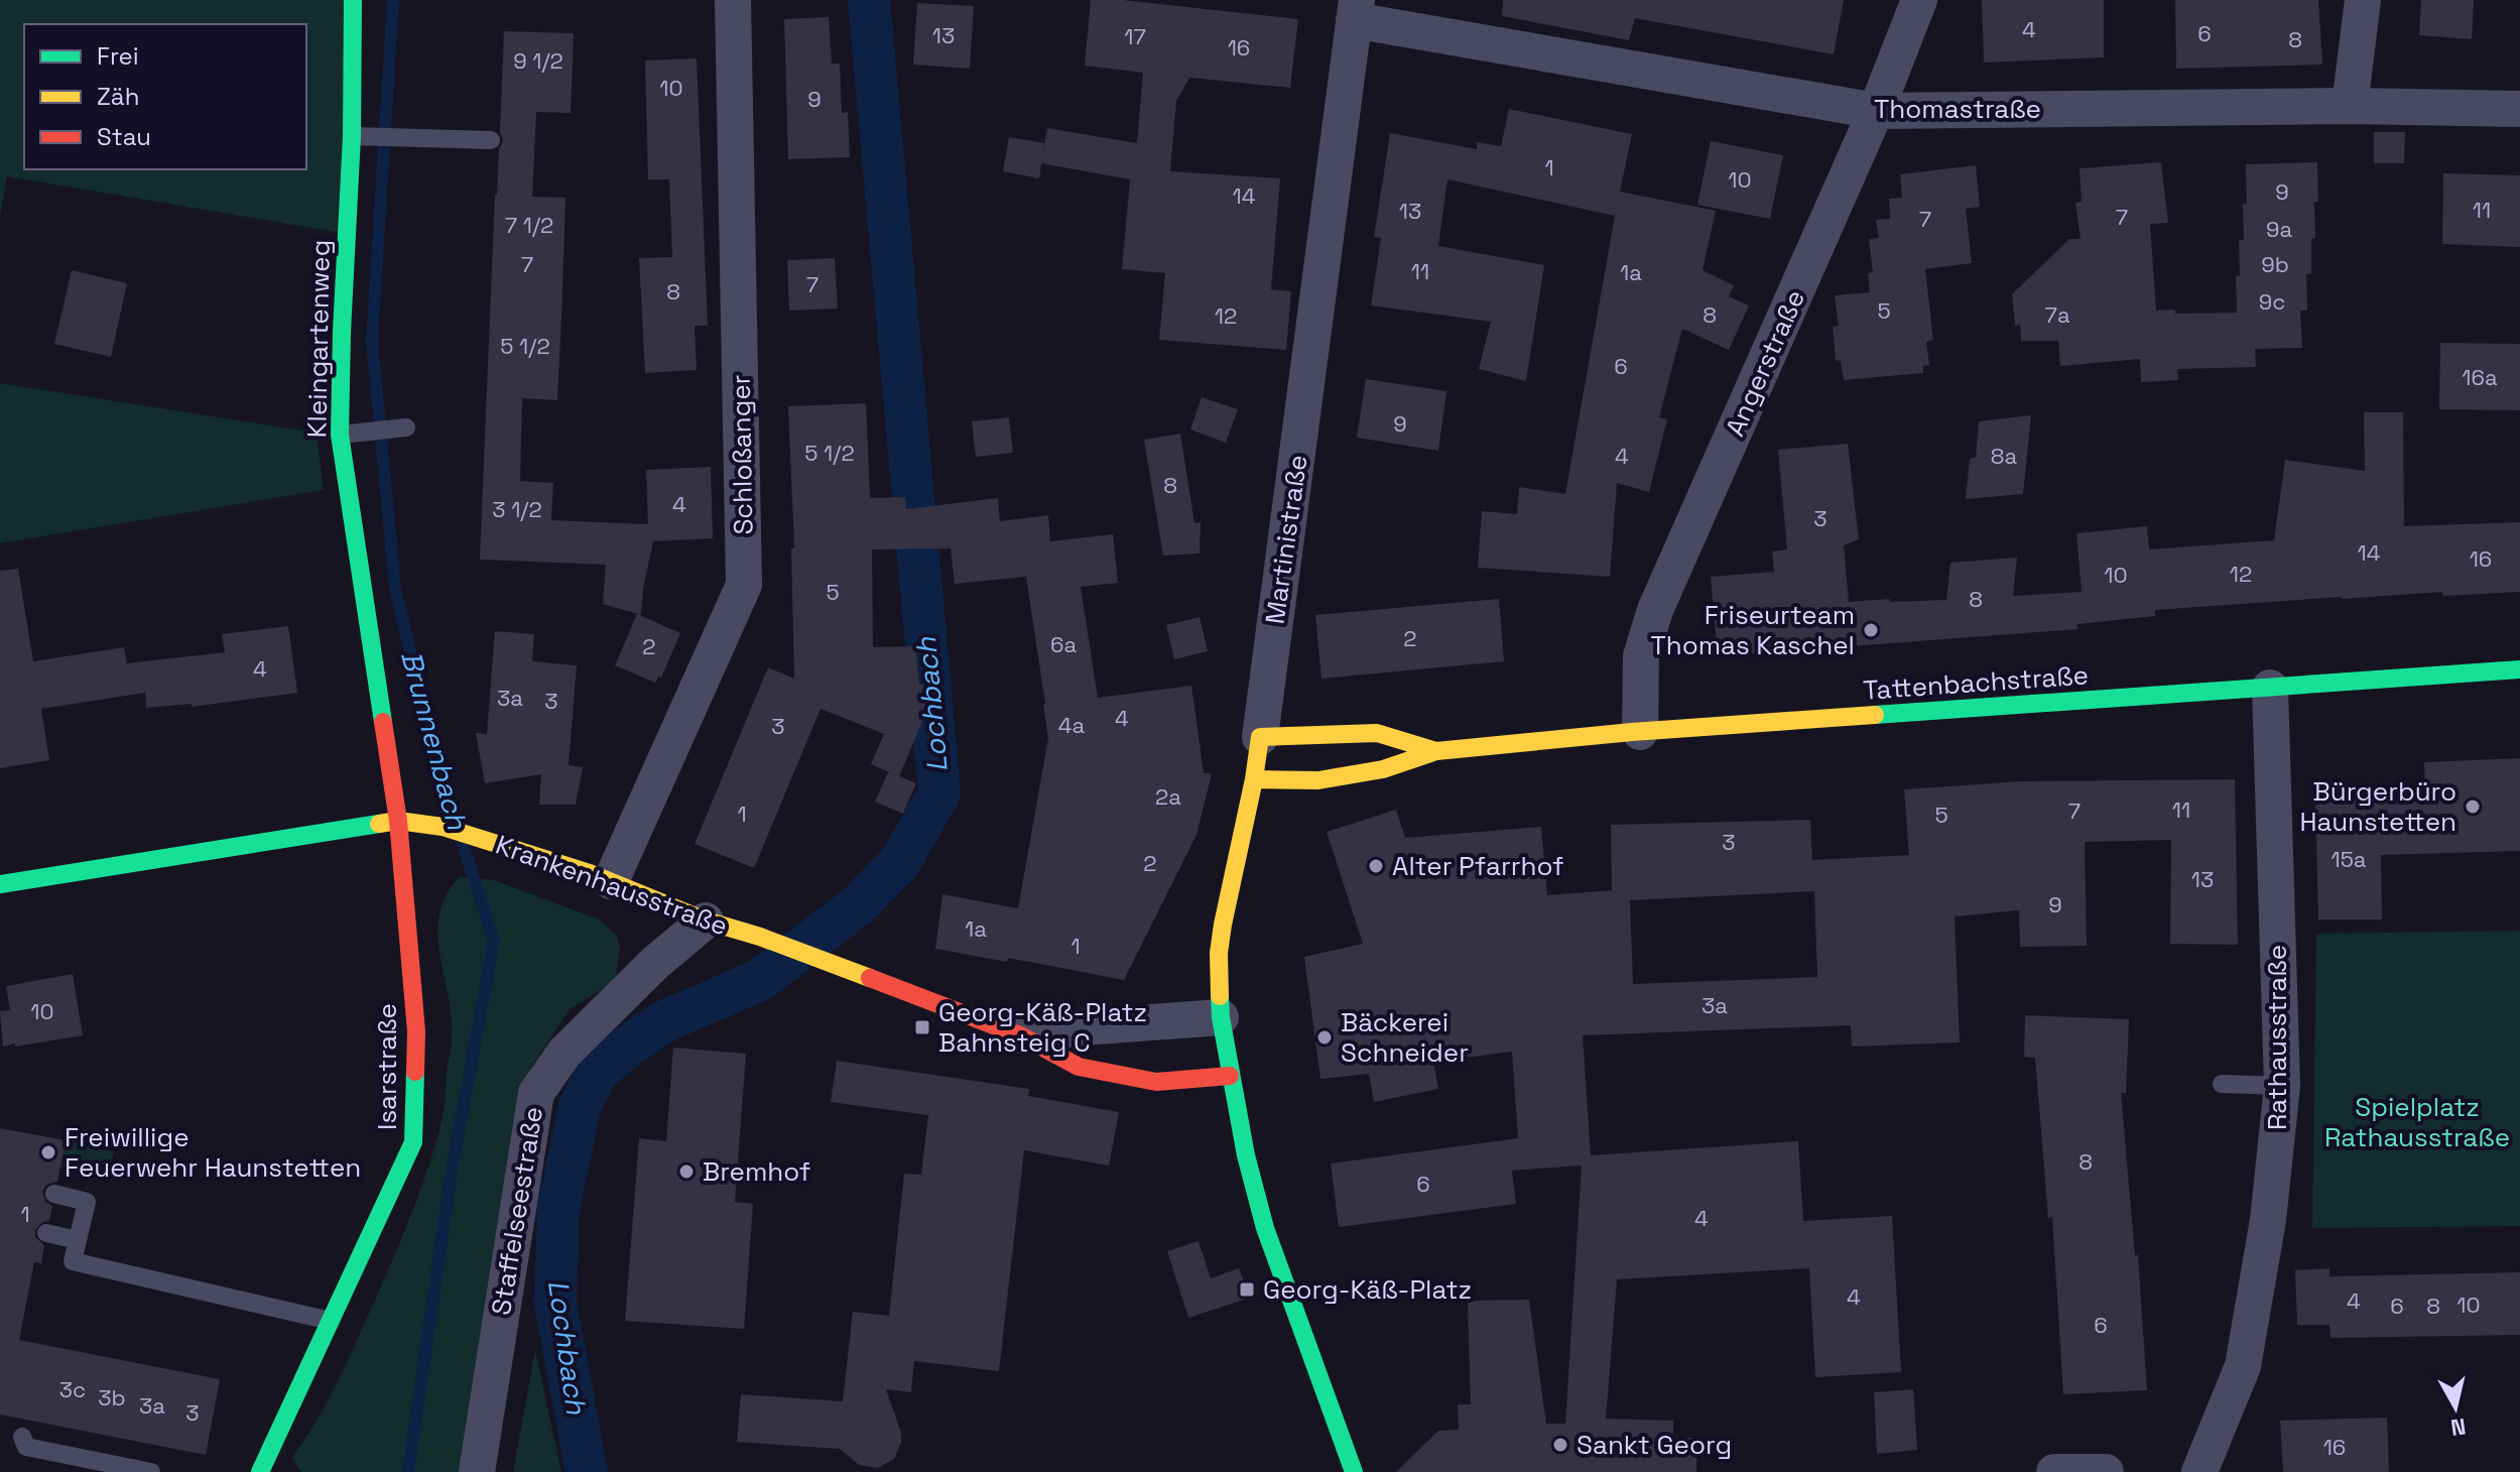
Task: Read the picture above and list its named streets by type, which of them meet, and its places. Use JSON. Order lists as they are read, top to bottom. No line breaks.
{"streets":{"street":["Thomastraße","Kleingartenweg","Angerstraße","Schloßanger","Martinistraße","Tattenbachstraße","Krankenhausstraße","Rathausstraße","Isarstraße","Staffelseestraße"]},"crossings":[["Thomastraße","Angerstraße"],["Thomastraße","Martinistraße"],["Kleingartenweg","Krankenhausstraße"],["Kleingartenweg","Isarstraße"],["Angerstraße","Tattenbachstraße"],["Schloßanger","Krankenhausstraße"],["Martinistraße","Tattenbachstraße"],["Martinistraße","Krankenhausstraße"],["Tattenbachstraße","Rathausstraße"],["Krankenhausstraße","Isarstraße"],["Krankenhausstraße","Staffelseestraße"]],"water":["Lochbach","Brunnenbach"],"parks":["Spielplatz Rathausstraße"],"places":{"other":["Friseurteam Thomas Kaschel","Bürgerbüro Haunstetten","Alter Pfarrhof","Bäckerei Schneider","Freiwillige Feuerwehr Haunstetten","Bremhof","Sankt Georg"],"transit":["Georg-Käß-Platz Bahnsteig C","Georg-Käß-Platz"]},"house_numbers":["4","6","13","17","8","16","9 1/2","10","9","1","10","9","14","11","13","7","7","7 1/2","9a","7","9b","11","1a","7","8","9c","5","8","7a","12","5 1/2","6","16a","9","5 1/2","4","8a","8","4","3 1/2","3","14","16","12","10","5","8","2","6a","2","4","3a","3","4","4a","3","2a","11","7","1","5","3","15a","2","13","9","1a","1","3a","10","8","6","1","4","4","4","10","6","8","6","3c","3b","3a","3","16"],"legend":["Frei","Zäh","Stau"],"north":"bottom"}
